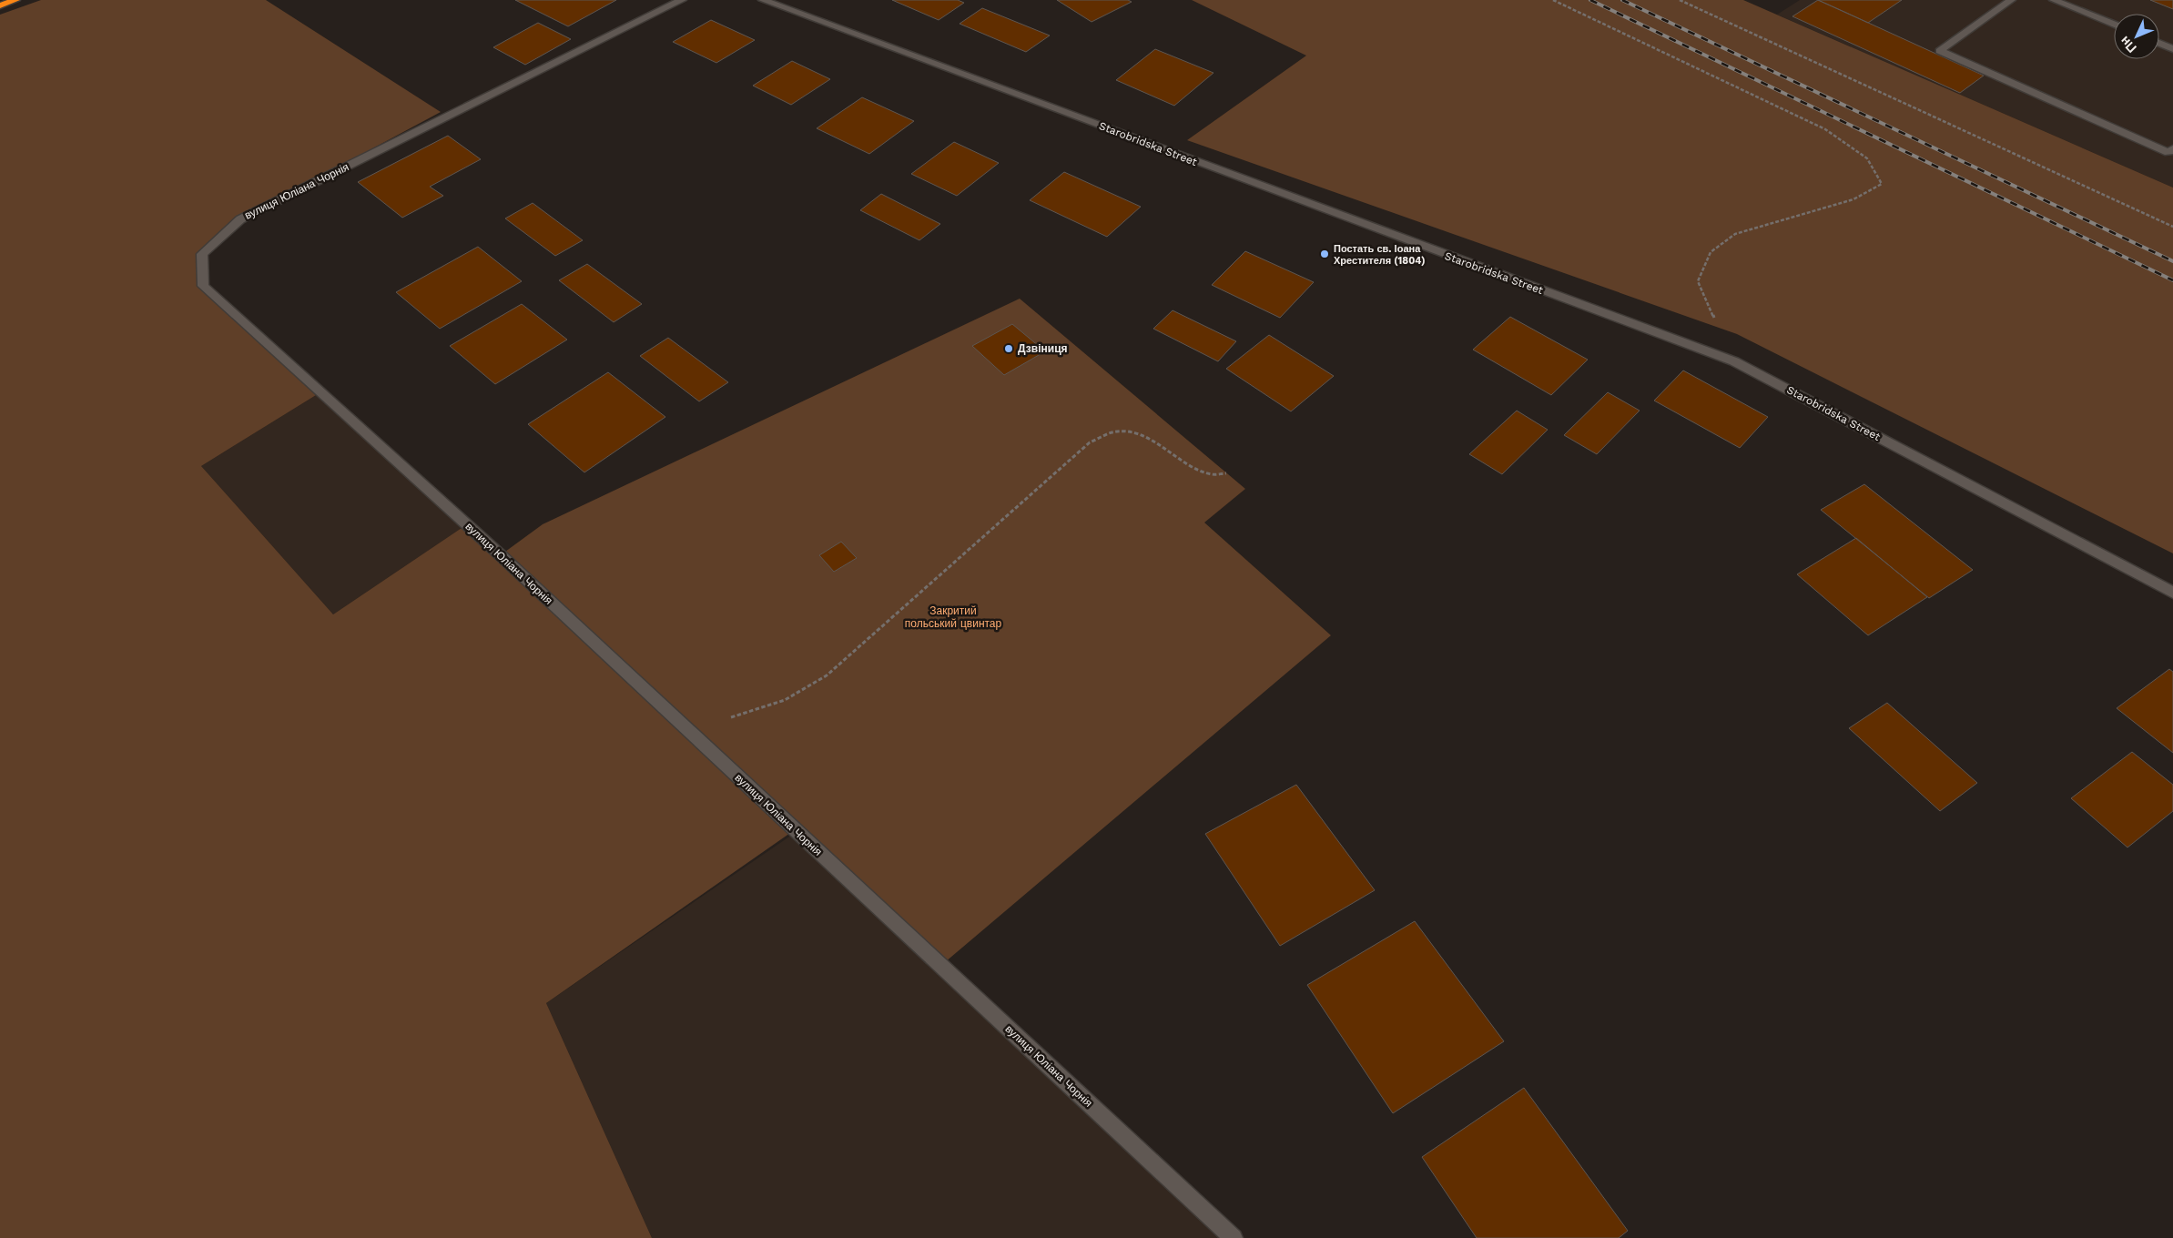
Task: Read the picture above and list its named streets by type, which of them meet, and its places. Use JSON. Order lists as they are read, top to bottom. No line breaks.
{"streets":{"street":["Starobridska Street","вулиця Юліана Чорнія"]},"parks":["Закритий польський цвинтар"],"places":["Постать св. Іоана Хрестителя (1804)","Дзвіниця"],"north":"bottom left"}
